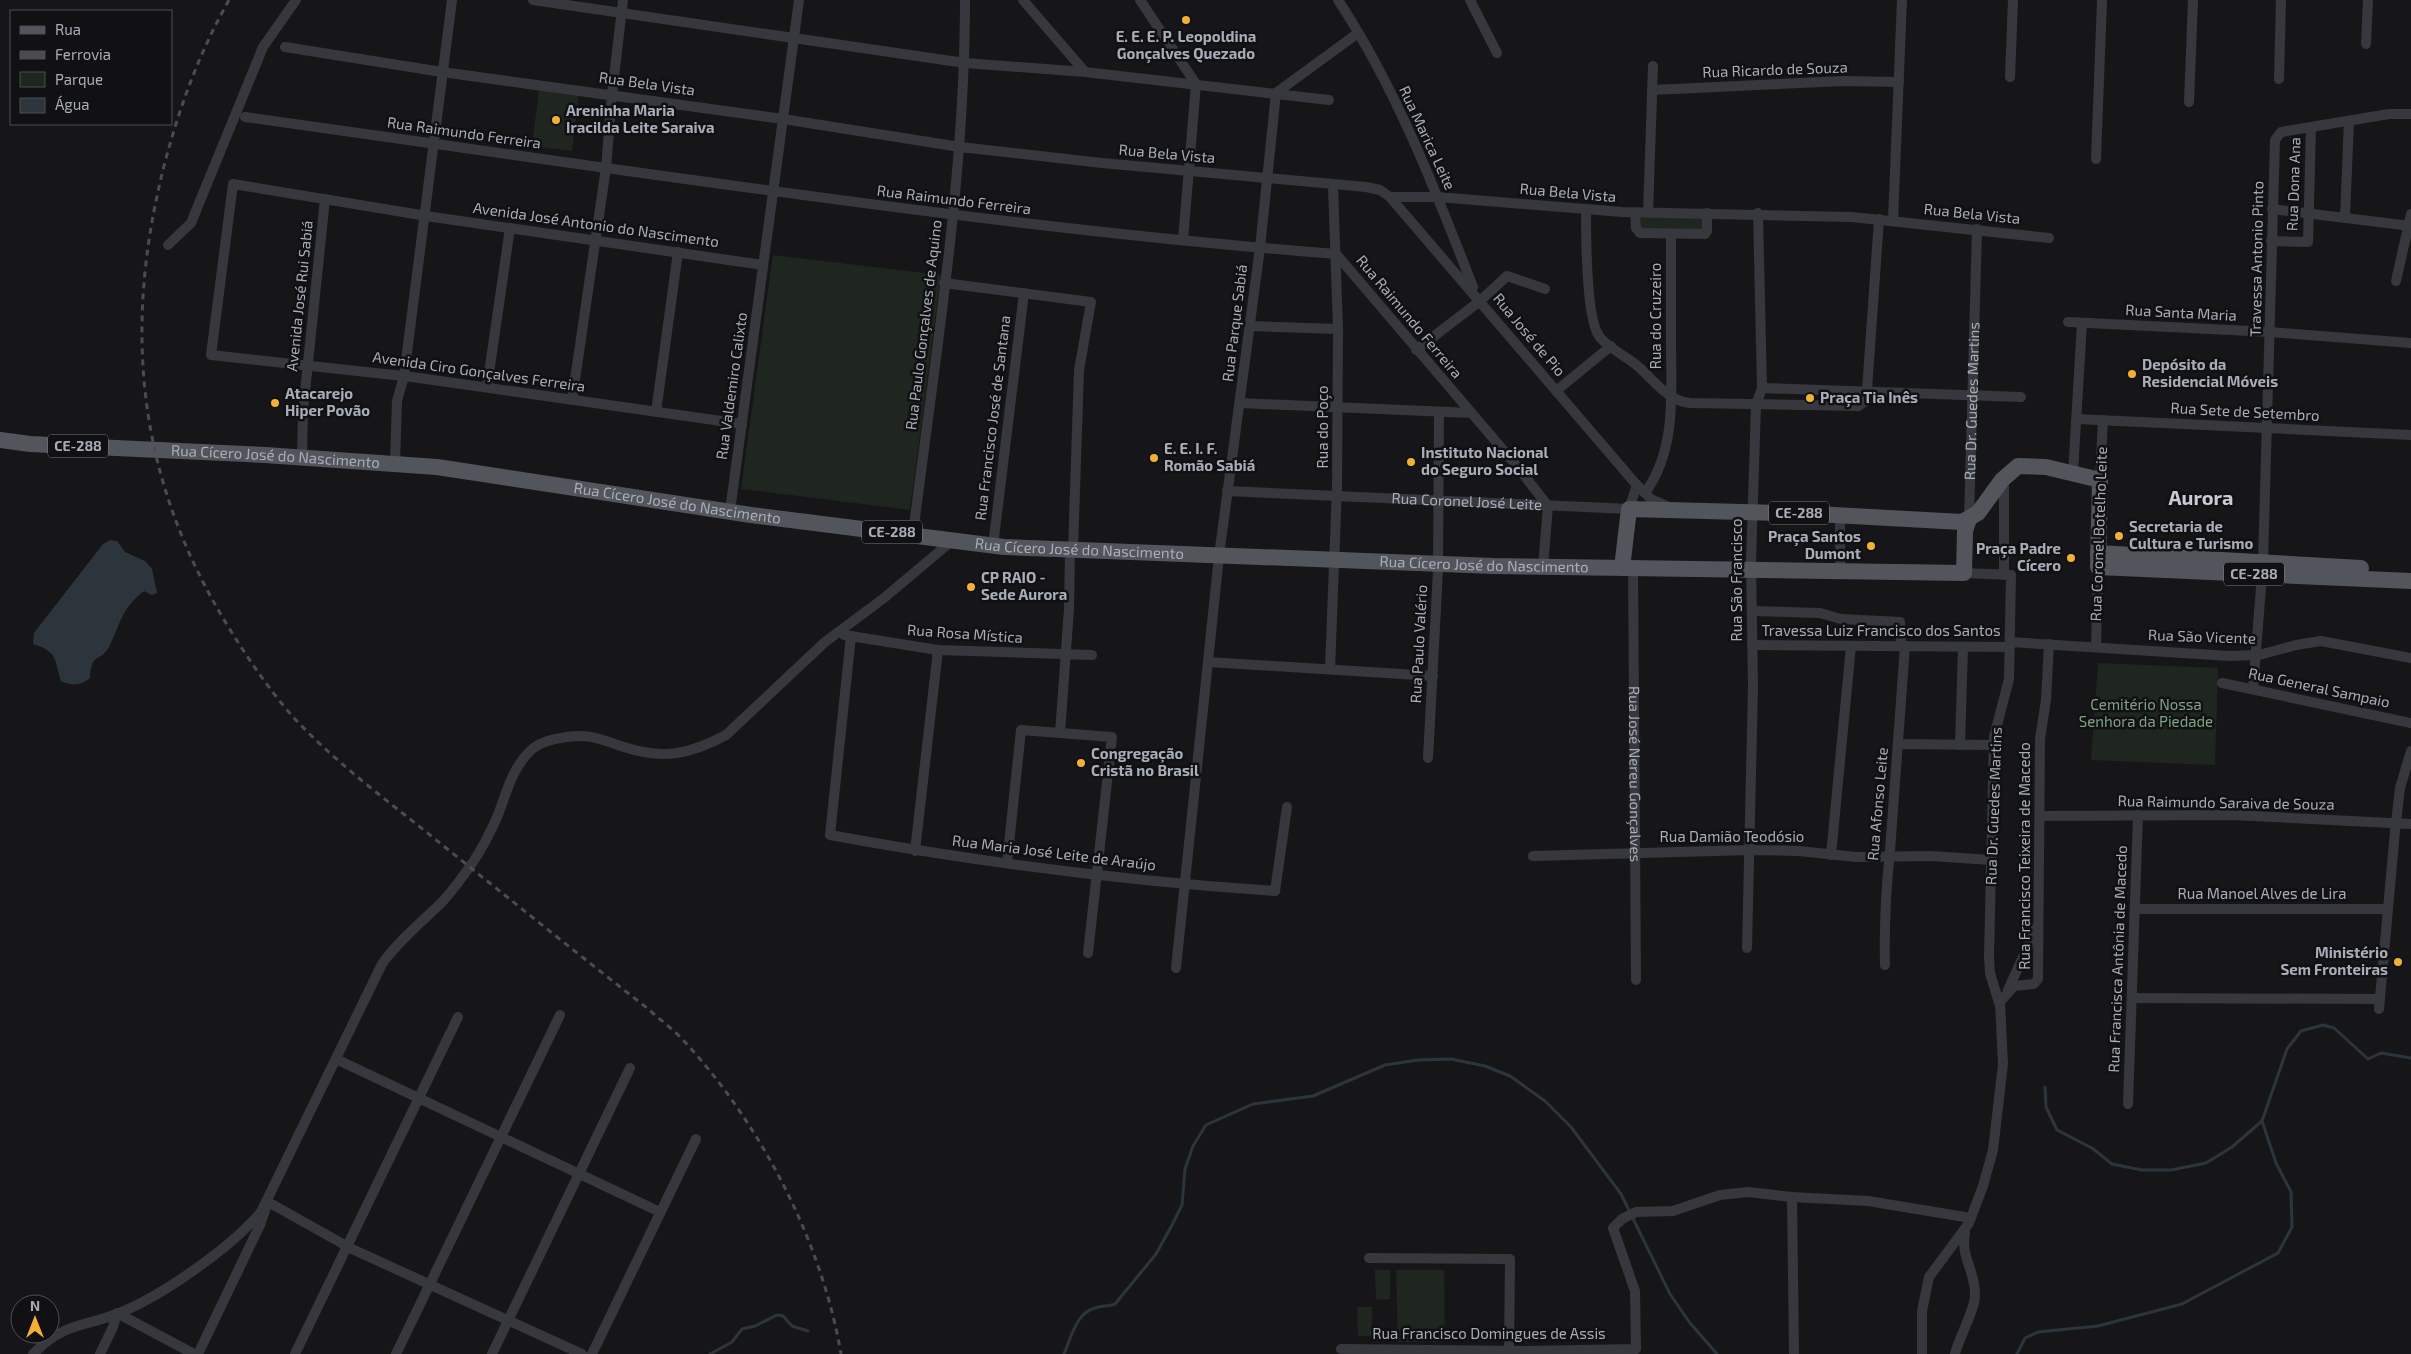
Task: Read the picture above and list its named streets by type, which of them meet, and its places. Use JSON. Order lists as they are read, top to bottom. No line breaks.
{"streets":{"main road":["Rua Dr. Guedes Martins","CE-288","Rua Cícero José do Nascimento","Rua Coronel José Leite","Rua Coronel Botelho Leite","Rua José Nereu Gonçalves"],"street":["Rua Ricardo de Souza","Rua Bela Vista","Rua Raimundo Ferreira","Rua Marica Leite","Rua Dona Ana","Avenida José Antonio do Nascimento","Travessa Antonio Pinto","Avenida José Rui Sabiá","Rua Santa Maria","Rua do Cruzeiro","Rua Parque Sabiá","Rua Paulo Gonçalves de Aquino","Rua José de Pio","Avenida Ciro Gonçalves Ferreira","Rua Valdemiro Calixto","Rua Sete de Setembro","Rua Francisco José de Santana","Rua do Poço","Rua São Francisco","Travessa Luiz Francisco dos Santos","Rua Rosa Mística","Rua São Vicente","Rua Paulo Valério","Rua General Sampaio","Rua Raimundo Saraiva de Souza","Rua Afonso Leite","Rua Damião Teodósio","Rua Maria José Leite de Araújo","Rua Francisco Teixeira de Macedo","Rua Manoel Alves de Lira","Rua Francisca Antônia de Macedo","Rua Francisco Domingues de Assis"]},"crossings":[["Rua Bela Vista","Rua Marica Leite"],["Rua Bela Vista","Rua Parque Sabiá"],["Rua Bela Vista","Rua Paulo Gonçalves de Aquino"],["Rua Bela Vista","Rua José de Pio"],["Rua Bela Vista","Rua Valdemiro Calixto"],["Rua Bela Vista","Rua Dr. Guedes Martins"],["Rua Bela Vista","Rua do Poço"],["Rua Bela Vista","Rua São Francisco"],["Rua Raimundo Ferreira","Rua Parque Sabiá"],["Rua Raimundo Ferreira","Rua Paulo Gonçalves de Aquino"],["Rua Raimundo Ferreira","Rua Valdemiro Calixto"],["Rua Raimundo Ferreira","Rua do Poço"],["Rua Raimundo Ferreira","Rua Coronel José Leite"],["Rua Marica Leite","Rua José de Pio"],["Rua Dona Ana","Travessa Antonio Pinto"],["Avenida José Antonio do Nascimento","Avenida José Rui Sabiá"],["Avenida José Antonio do Nascimento","Avenida Ciro Gonçalves Ferreira"],["Avenida José Antonio do Nascimento","Rua Valdemiro Calixto"],["Travessa Antonio Pinto","Rua Santa Maria"],["Travessa Antonio Pinto","Rua Sete de Setembro"],["Travessa Antonio Pinto","CE-288"],["Travessa Antonio Pinto","Rua São Vicente"],["Travessa Antonio Pinto","Rua General Sampaio"],["Avenida José Rui Sabiá","Avenida Ciro Gonçalves Ferreira"],["Avenida José Rui Sabiá","Rua Cícero José do Nascimento"],["Rua Parque Sabiá","Rua Cícero José do Nascimento"],["Rua Parque Sabiá","Rua Coronel José Leite"],["Rua Parque Sabiá","Rua Maria José Leite de Araújo"],["Rua Paulo Gonçalves de Aquino","Rua Cícero José do Nascimento"],["Rua José de Pio","Rua Coronel José Leite"],["Rua José de Pio","Rua José Nereu Gonçalves"],["Avenida Ciro Gonçalves Ferreira","Rua Valdemiro Calixto"],["Rua Valdemiro Calixto","Rua Cícero José do Nascimento"],["Rua Dr. Guedes Martins","Rua Cícero José do Nascimento"],["Rua Dr. Guedes Martins","Rua Coronel José Leite"],["Rua Dr. Guedes Martins","Travessa Luiz Francisco dos Santos"],["Rua Dr. Guedes Martins","Rua Damião Teodósio"],["Rua Dr. Guedes Martins","Rua Francisco Teixeira de Macedo"],["Rua Sete de Setembro","Rua Coronel Botelho Leite"],["Rua Francisco José de Santana","Rua Cícero José do Nascimento"],["Rua do Poço","Rua Cícero José do Nascimento"],["Rua do Poço","Rua Coronel José Leite"],["CE-288","Rua Coronel Botelho Leite"],["Rua Cícero José do Nascimento","Rua São Francisco"],["Rua Cícero José do Nascimento","Rua Paulo Valério"],["Rua Cícero José do Nascimento","Rua José Nereu Gonçalves"],["Rua Coronel José Leite","Rua São Francisco"],["Rua Coronel José Leite","Rua Paulo Valério"],["Rua Coronel José Leite","Rua José Nereu Gonçalves"],["Rua Coronel Botelho Leite","Rua São Vicente"],["Rua São Francisco","Travessa Luiz Francisco dos Santos"],["Rua São Francisco","Rua Afonso Leite"],["Rua São Francisco","Rua Damião Teodósio"],["Travessa Luiz Francisco dos Santos","Rua São Vicente"],["Travessa Luiz Francisco dos Santos","Rua Afonso Leite"],["Travessa Luiz Francisco dos Santos","Rua Francisco Teixeira de Macedo"],["Rua Rosa Mística","Rua Maria José Leite de Araújo"],["Rua São Vicente","Rua Francisco Teixeira de Macedo"],["Rua José Nereu Gonçalves","Rua Damião Teodósio"],["Rua Raimundo Saraiva de Souza","Rua Francisco Teixeira de Macedo"],["Rua Raimundo Saraiva de Souza","Rua Francisca Antônia de Macedo"],["Rua Afonso Leite","Rua Damião Teodósio"],["Rua Manoel Alves de Lira","Rua Francisca Antônia de Macedo"]],"districts":["Aurora"],"parks":["Cemitério Nossa Senhora da Piedade"],"places":["E. E. E. P. Leopoldina Gonçalves Quezado","Areninha Maria Iracilda Leite Saraiva","Depósito da Residencial Móveis","Praça Tia Inês","Atacarejo Hiper Povão","E. E. I. F. Romão Sabiá","Instituto Nacional do Seguro Social","Secretaria de Cultura e Turismo","Praça Santos Dumont","Praça Padre Cícero","CP RAIO - Sede Aurora","Congregação Cristã no Brasil","Ministério Sem Fronteiras"],"legend":["Rua","Ferrovia","Parque","Água"],"north":"top"}
